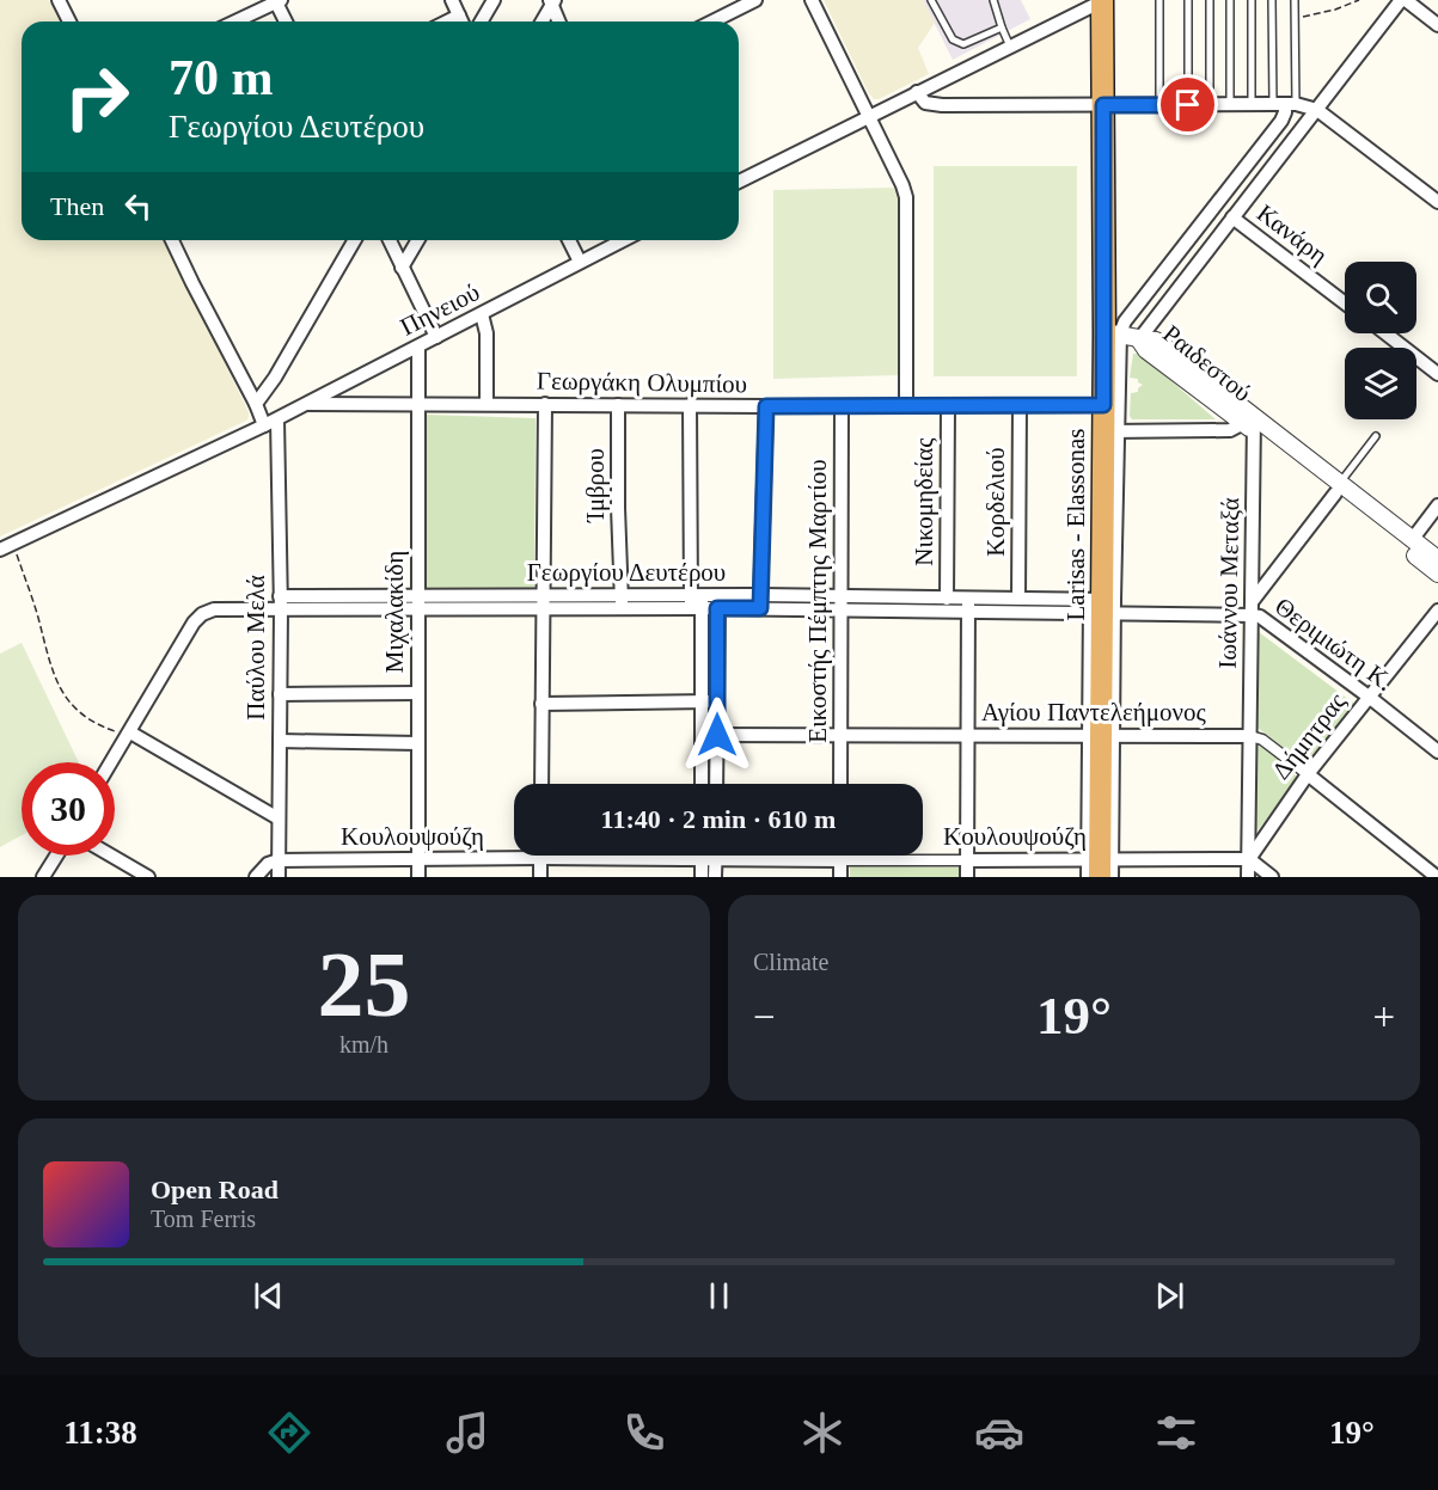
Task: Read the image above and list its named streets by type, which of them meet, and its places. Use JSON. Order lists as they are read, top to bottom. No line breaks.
{"streets":{"highway":["Larisas - Elassonas"],"street":["Κανάρη","Πηνειού","Ραιδεστού","Γεωργάκη Ολυμπίου","Ίμβρου","Νικομηδείας","Κορδελιού","Γεωργίου Δευτέρου","Ιωάννου Μεταξά","Εικοστής Πέμπτης Μαρτίου","Μιχαλακίδη","Θεριμιώτη Κ.","Παύλου Μελά","Αγίου Παντελεήμονος","Δήμητρας","Κουλουψούζη"]},"crossings":[["Πηνειού","Γεωργάκη Ολυμπίου"],["Πηνειού","Μιχαλακίδη"],["Πηνειού","Παύλου Μελά"],["Ραιδεστού","Ιωάννου Μεταξά"],["Γεωργάκη Ολυμπίου","Ίμβρου"],["Γεωργάκη Ολυμπίου","Νικομηδείας"],["Γεωργάκη Ολυμπίου","Κορδελιού"],["Γεωργάκη Ολυμπίου","Larisas - Elassonas"],["Γεωργάκη Ολυμπίου","Εικοστής Πέμπτης Μαρτίου"],["Γεωργάκη Ολυμπίου","Μιχαλακίδη"],["Ίμβρου","Γεωργίου Δευτέρου"],["Νικομηδείας","Γεωργίου Δευτέρου"],["Κορδελιού","Γεωργίου Δευτέρου"],["Larisas - Elassonas","Γεωργίου Δευτέρου"],["Larisas - Elassonas","Θεριμιώτη Κ."],["Larisas - Elassonas","Αγίου Παντελεήμονος"],["Larisas - Elassonas","Κουλουψούζη"],["Γεωργίου Δευτέρου","Εικοστής Πέμπτης Μαρτίου"],["Γεωργίου Δευτέρου","Μιχαλακίδη"],["Γεωργίου Δευτέρου","Θεριμιώτη Κ."],["Γεωργίου Δευτέρου","Παύλου Μελά"],["Ιωάννου Μεταξά","Θεριμιώτη Κ."],["Ιωάννου Μεταξά","Αγίου Παντελεήμονος"],["Ιωάννου Μεταξά","Δήμητρας"],["Ιωάννου Μεταξά","Κουλουψούζη"],["Εικοστής Πέμπτης Μαρτίου","Αγίου Παντελεήμονος"],["Μιχαλακίδη","Κουλουψούζη"],["Θεριμιώτη Κ.","Δήμητρας"],["Παύλου Μελά","Κουλουψούζη"],["Αγίου Παντελεήμονος","Δήμητρας"],["Δήμητρας","Κουλουψούζη"]],"page":{"turn":["70 m","Γεωργίου Δευτέρου"],"then":"Then","limit":"30","trip":"11:40 · 2 min · 610 m","tile":[["25","km/h"],"Climate"],"heat":["−","19°","+"],"song":["Open Road","Tom Ferris"],"tabs":["11:38","19°"]}}
